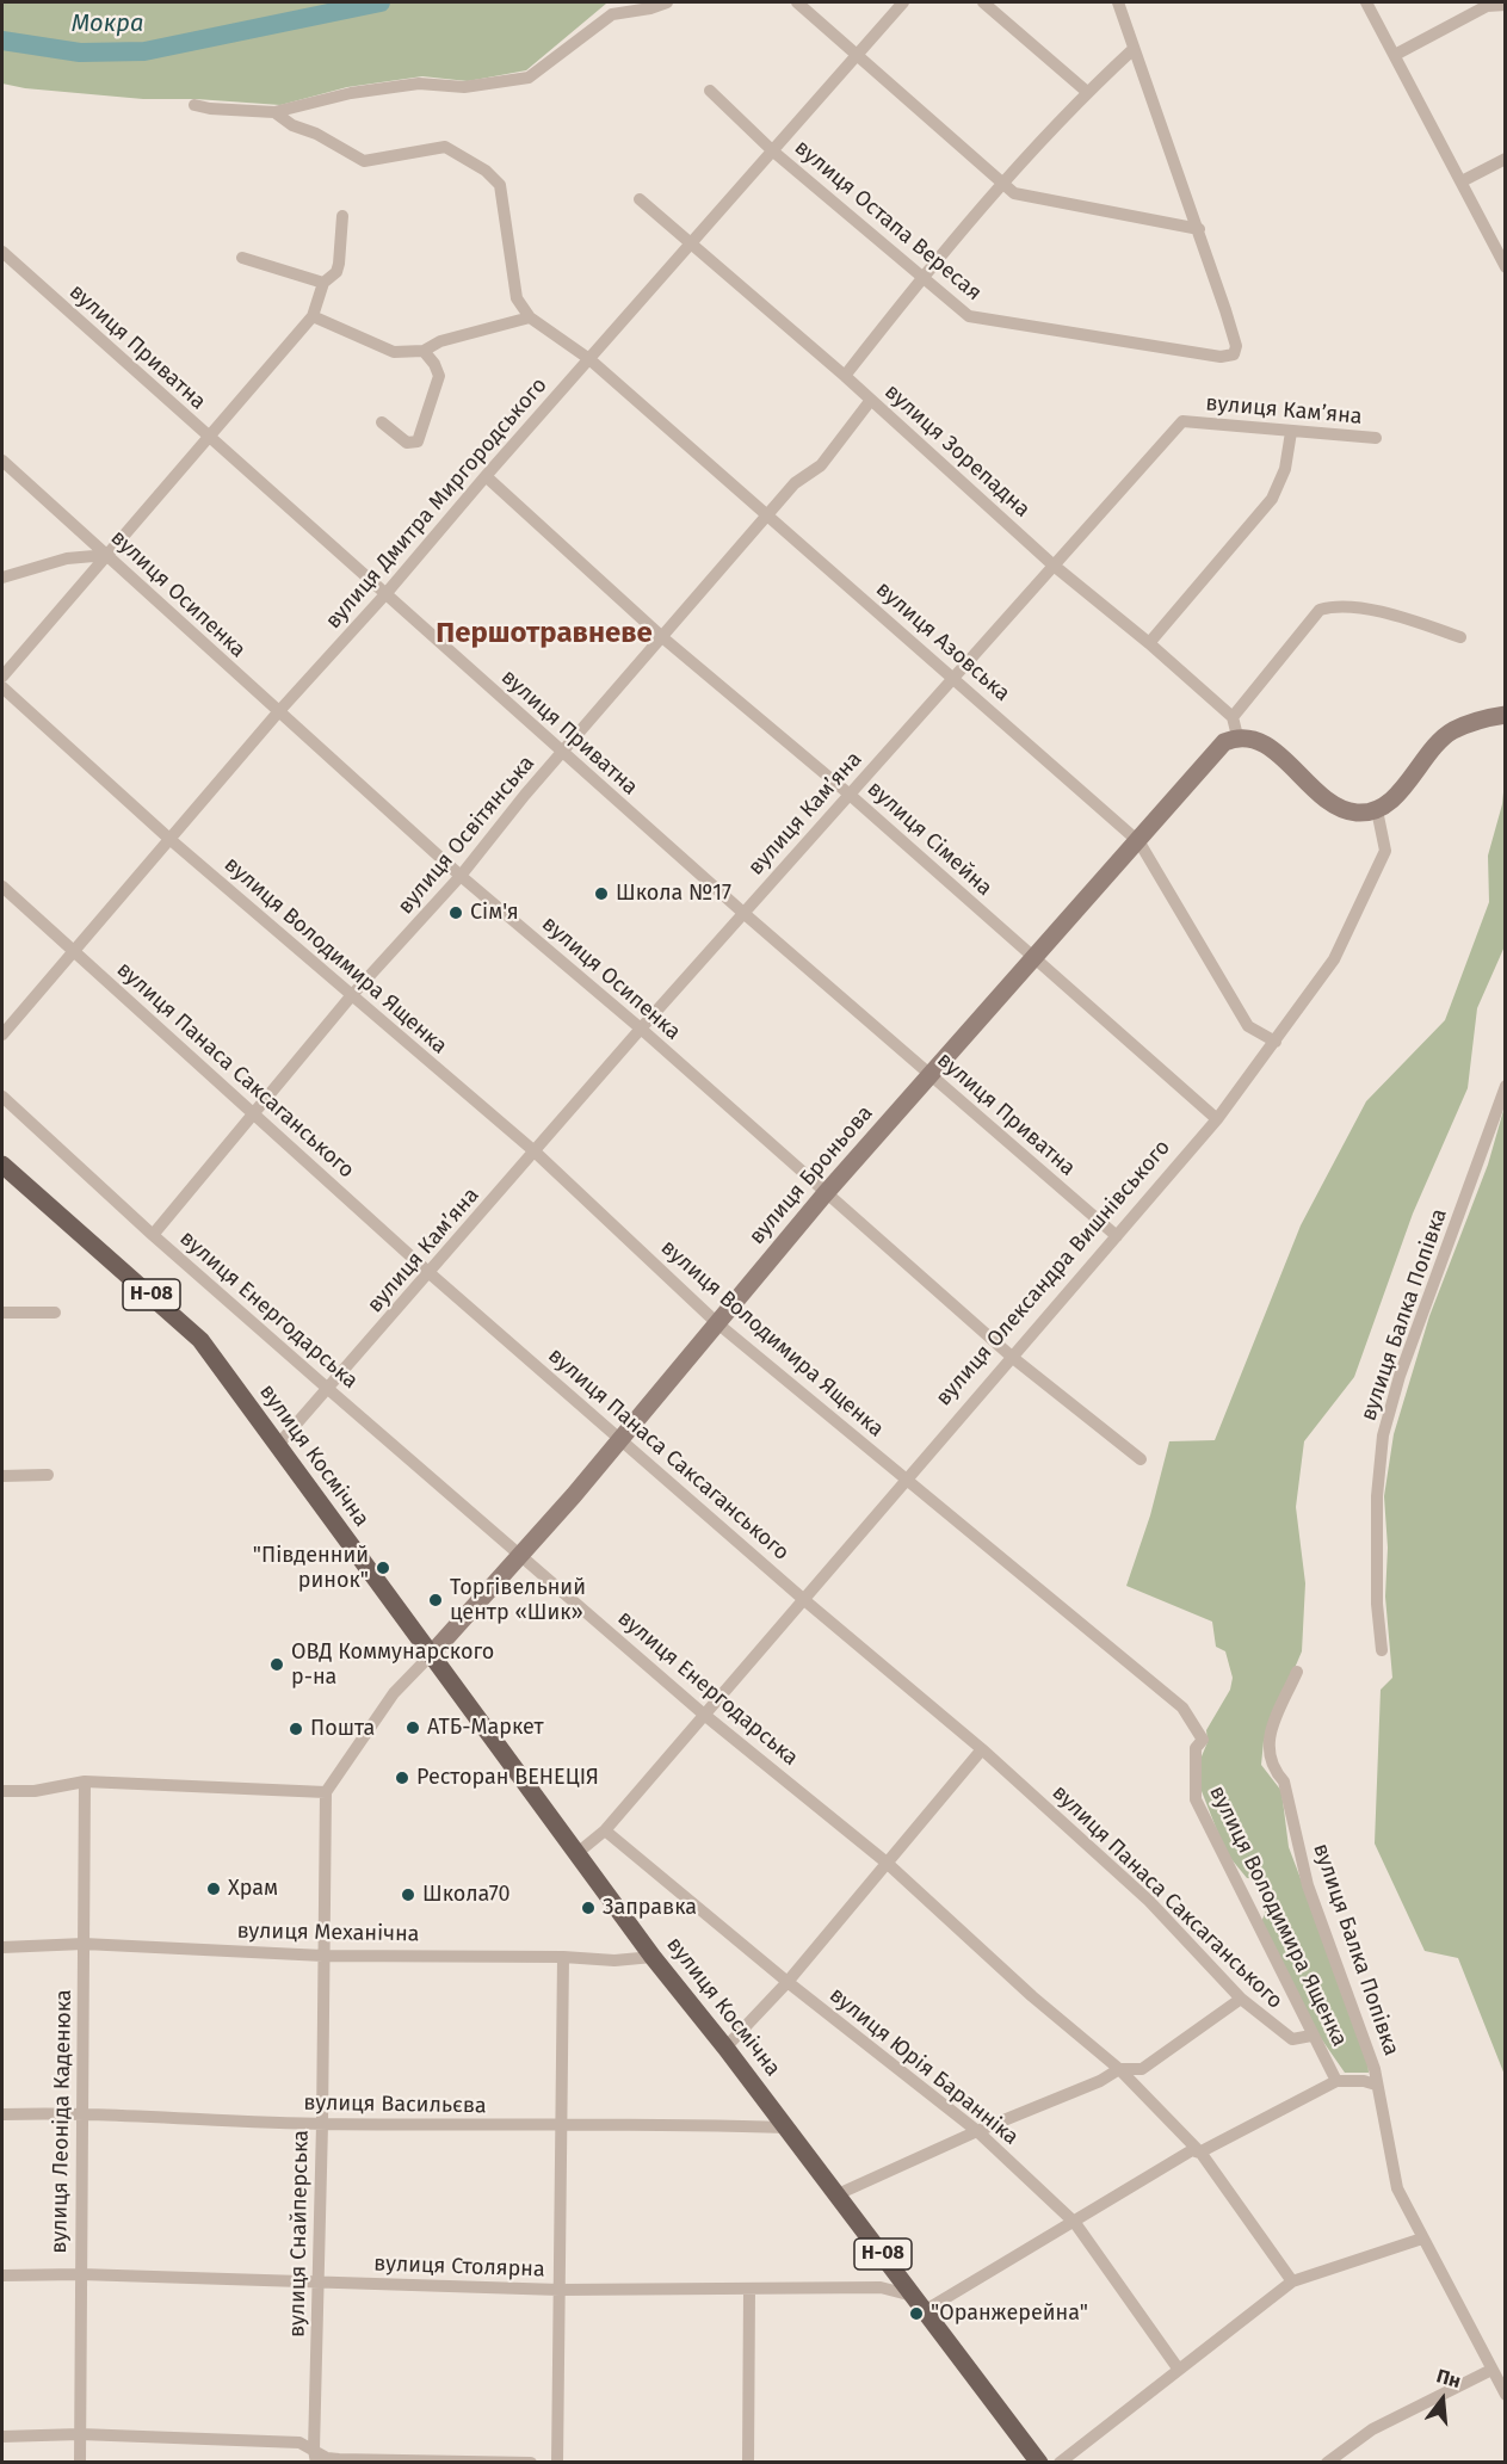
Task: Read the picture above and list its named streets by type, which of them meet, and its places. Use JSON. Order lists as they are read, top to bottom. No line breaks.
{"streets":{"main road":["Н-08","вулиця Космічна"],"street":["вулиця Остапа Вересая","вулиця Приватна","вулиця Кам’яна","вулиця Зорепадна","вулиця Дмитра Миргородського","вулиця Осипенка","вулиця Азовська","вулиця Освітянська","вулиця Сімейна","вулиця Володимира Ященка","вулиця Панаса Саксаганського","вулиця Броньова","вулиця Олександра Вишнівського","вулиця Енергодарська","вулиця Балка Попівка","вулиця Механічна","вулиця Юрія Баранніка","вулиця Васильєва","вулиця Леоніда Каденюка","вулиця Снайперська","вулиця Столярна"]},"crossings":[["вулиця Остапа Вересая","вулиця Дмитра Миргородського"],["вулиця Приватна","вулиця Кам’яна"],["вулиця Приватна","вулиця Дмитра Миргородського"],["вулиця Приватна","вулиця Освітянська"],["вулиця Приватна","вулиця Броньова"],["вулиця Приватна","вулиця Олександра Вишнівського"],["вулиця Кам’яна","вулиця Зорепадна"],["вулиця Кам’яна","вулиця Осипенка"],["вулиця Кам’яна","вулиця Азовська"],["вулиця Кам’яна","вулиця Сімейна"],["вулиця Кам’яна","вулиця Володимира Ященка"],["вулиця Кам’яна","вулиця Панаса Саксаганського"],["вулиця Кам’яна","вулиця Енергодарська"],["вулиця Кам’яна","вулиця Космічна"],["вулиця Зорепадна","вулиця Дмитра Миргородського"],["вулиця Зорепадна","вулиця Освітянська"],["вулиця Дмитра Миргородського","вулиця Осипенка"],["вулиця Дмитра Миргородського","вулиця Азовська"],["вулиця Дмитра Миргородського","вулиця Сімейна"],["вулиця Дмитра Миргородського","вулиця Володимира Ященка"],["вулиця Дмитра Миргородського","вулиця Панаса Саксаганського"],["вулиця Осипенка","вулиця Освітянська"],["вулиця Осипенка","вулиця Броньова"],["вулиця Осипенка","вулиця Олександра Вишнівського"],["вулиця Азовська","вулиця Освітянська"],["вулиця Азовська","вулиця Броньова"],["вулиця Азовська","вулиця Олександра Вишнівського"],["вулиця Освітянська","вулиця Сімейна"],["вулиця Освітянська","вулиця Володимира Ященка"],["вулиця Освітянська","вулиця Панаса Саксаганського"],["вулиця Освітянська","вулиця Енергодарська"],["вулиця Сімейна","вулиця Броньова"],["вулиця Сімейна","вулиця Олександра Вишнівського"],["вулиця Володимира Ященка","вулиця Панаса Саксаганського"],["вулиця Володимира Ященка","вулиця Броньова"],["вулиця Володимира Ященка","вулиця Олександра Вишнівського"],["вулиця Володимира Ященка","вулиця Балка Попівка"],["вулиця Панаса Саксаганського","вулиця Броньова"],["вулиця Панаса Саксаганського","вулиця Олександра Вишнівського"],["вулиця Броньова","вулиця Енергодарська"],["вулиця Броньова","вулиця Космічна"],["вулиця Олександра Вишнівського","вулиця Енергодарська"],["вулиця Олександра Вишнівського","вулиця Космічна"],["вулиця Олександра Вишнівського","вулиця Юрія Баранніка"],["вулиця Космічна","вулиця Механічна"],["вулиця Космічна","вулиця Васильєва"],["вулиця Космічна","вулиця Столярна"],["вулиця Механічна","вулиця Леоніда Каденюка"],["вулиця Механічна","вулиця Снайперська"],["вулиця Васильєва","вулиця Леоніда Каденюка"],["вулиця Васильєва","вулиця Снайперська"],["вулиця Леоніда Каденюка","вулиця Столярна"],["вулиця Снайперська","вулиця Столярна"]],"districts":["Першотравневе"],"water":["Мокра"],"places":["Школа №17","Сім'я","\"Південний ринок\"","Торгівельний центр «Шик»","ОВД Коммунарского р-на","АТБ-Маркет","Пошта","Ресторан ВЕНЕЦІЯ","Храм","Школа70","Заправка","\"Оранжерейна\""],"north":"top"}
